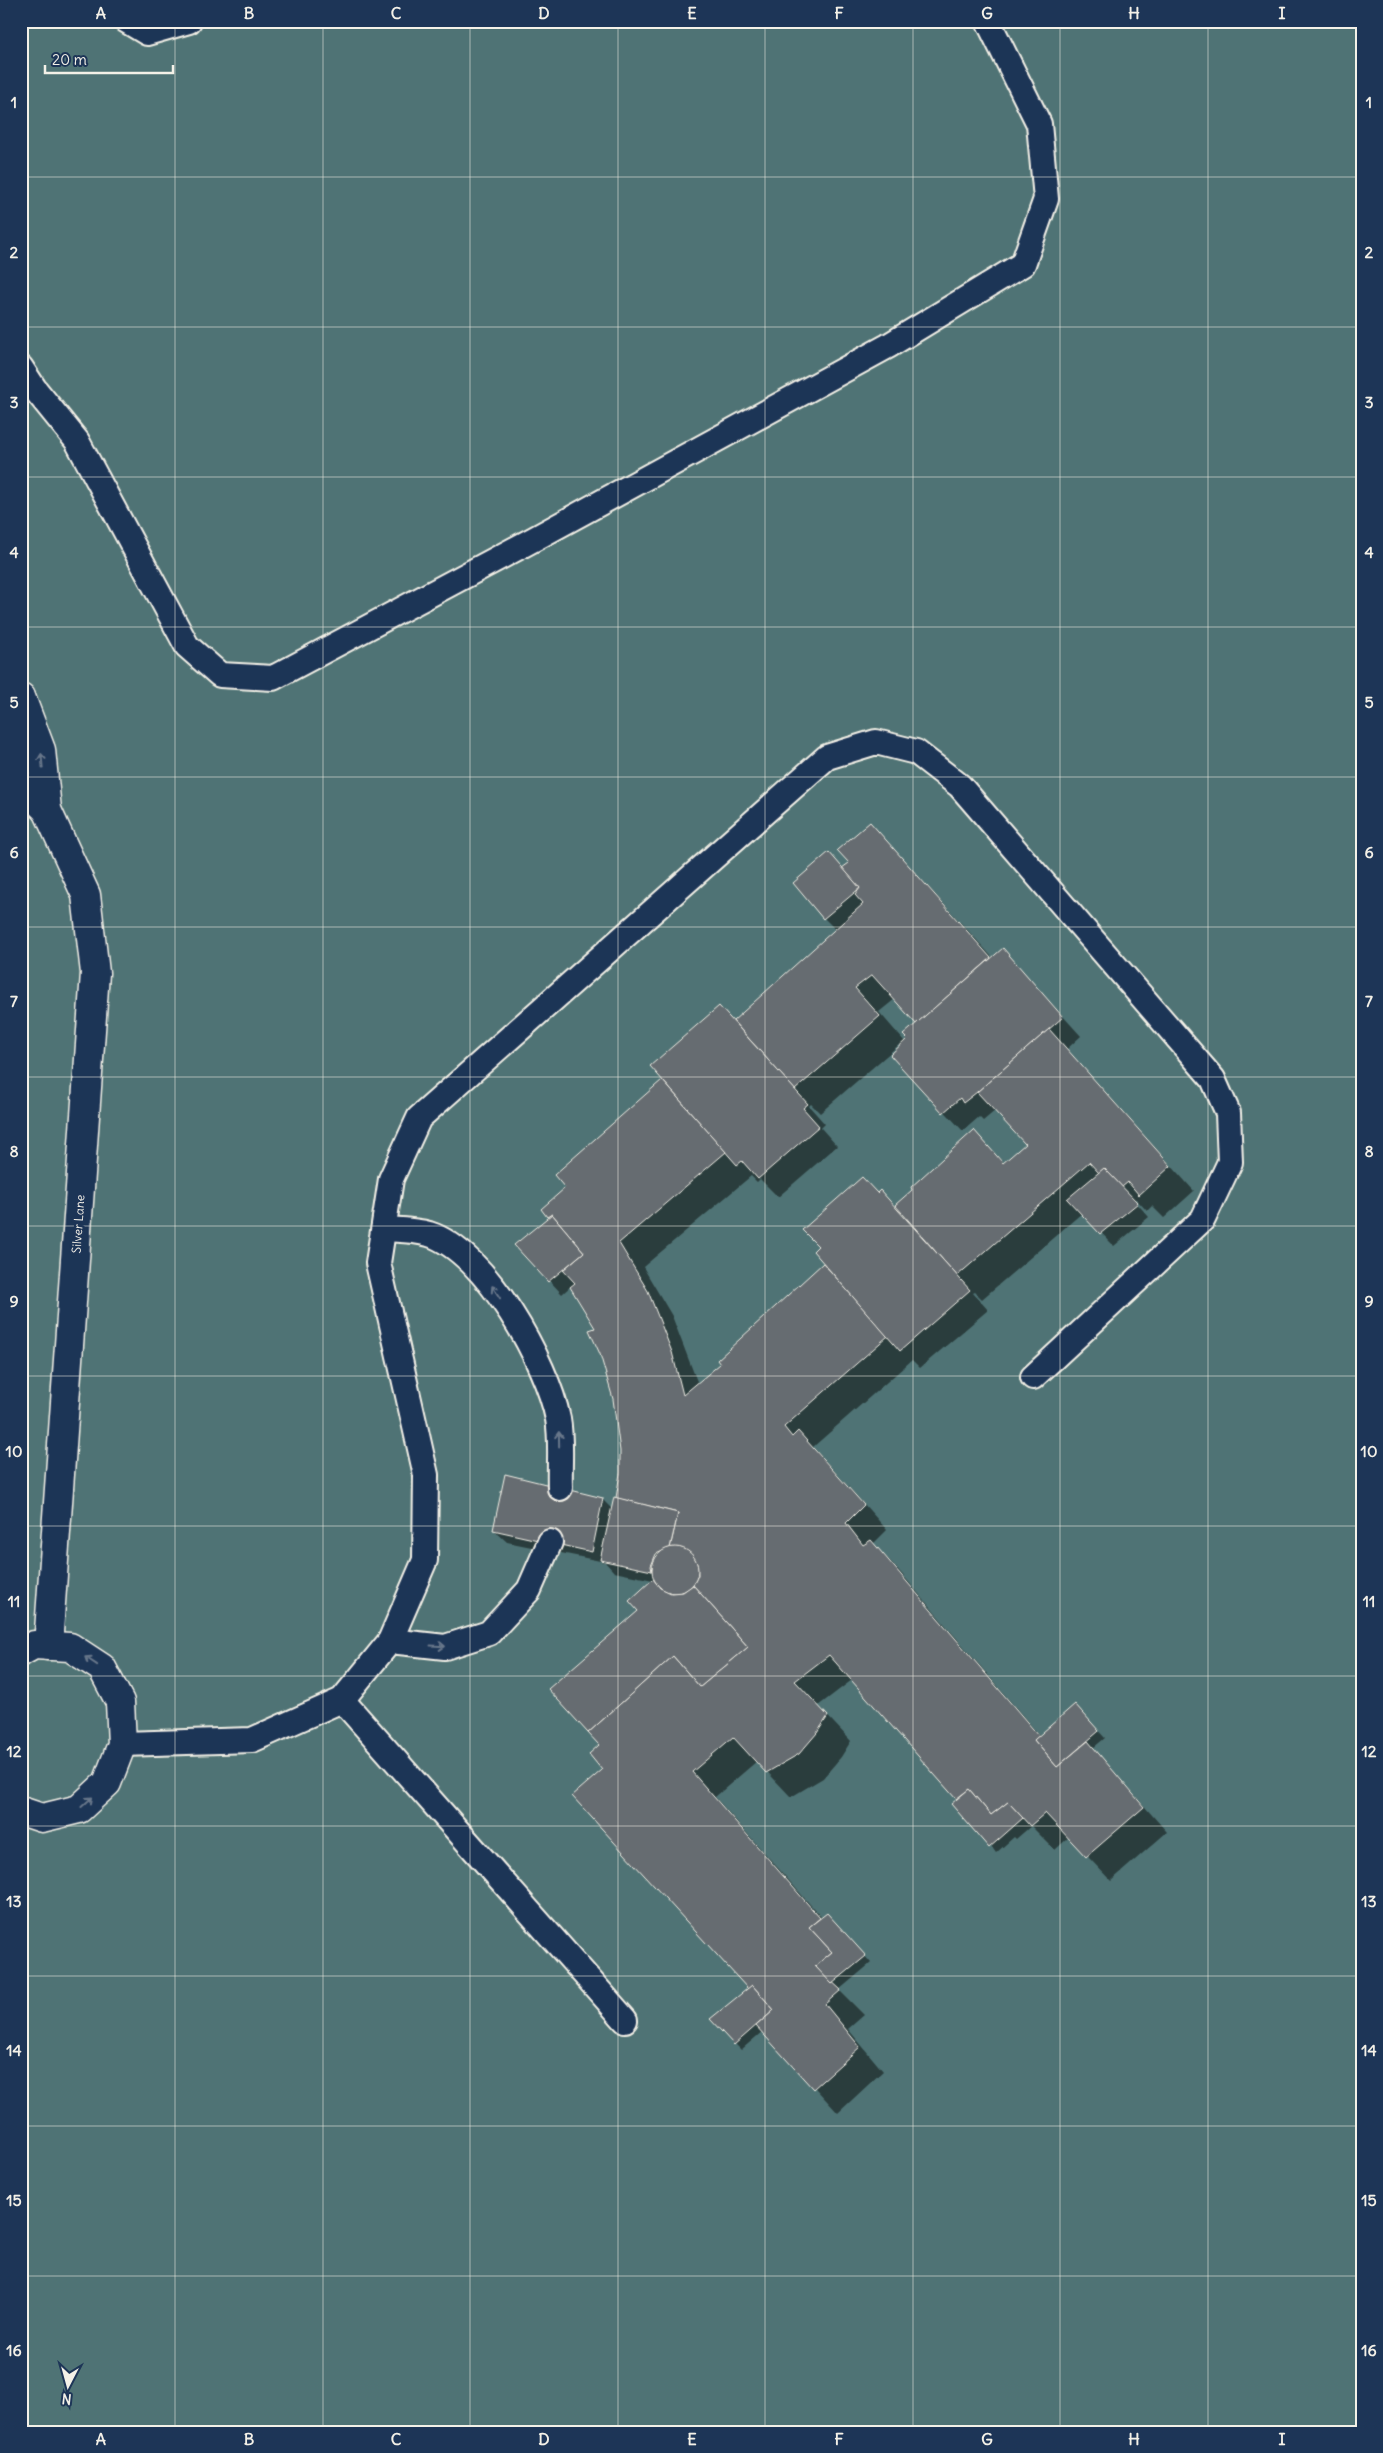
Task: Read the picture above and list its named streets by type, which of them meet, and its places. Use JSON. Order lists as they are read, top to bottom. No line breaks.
{"streets":{"street":["Silver Lane"]},"scale_bar":"20 m","north":"bottom","grid":{"columns":["A","B","C","D","E","F","G","H","I"],"rows":["1","2","3","4","5","6","7","8","9","10","11","12","13","14","15","16"]}}
